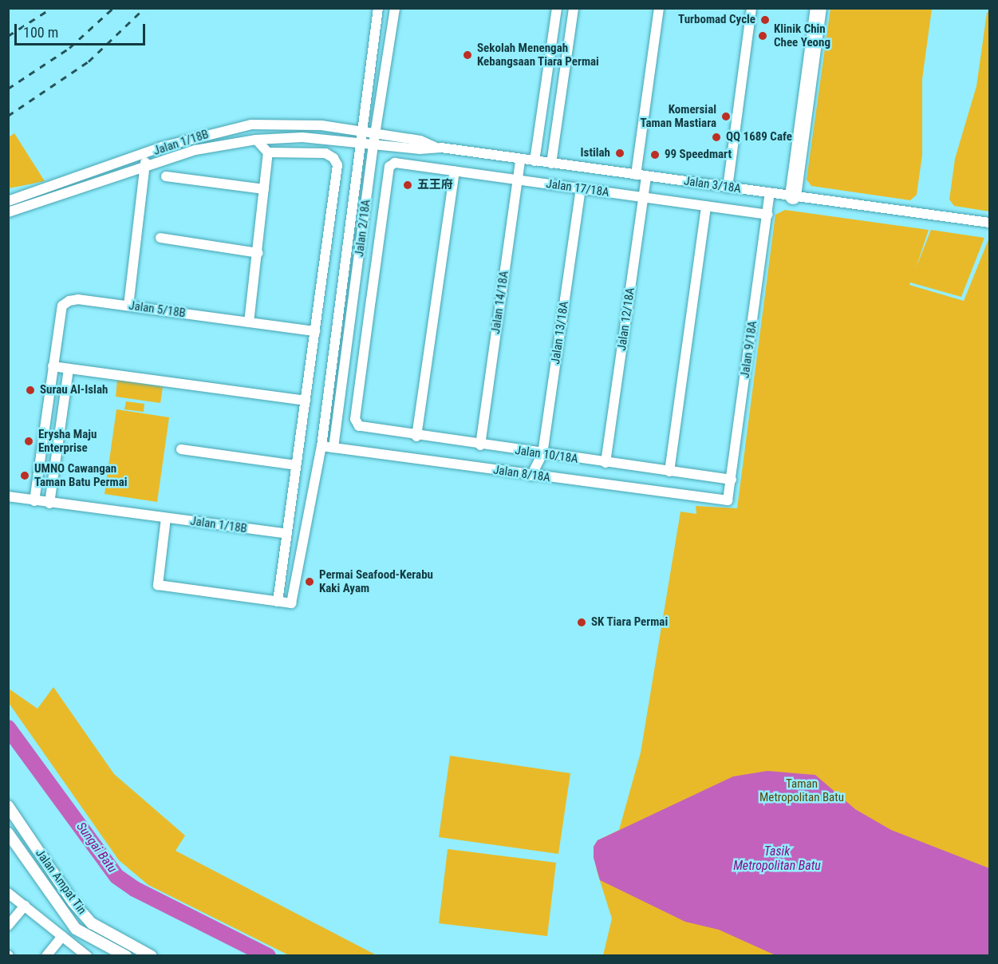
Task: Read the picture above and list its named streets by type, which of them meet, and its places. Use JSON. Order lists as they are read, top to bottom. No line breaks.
{"streets":{"street":["Jalan 1/18B","Jalan 3/18A","Jalan 17/18A","Jalan 2/18A","Jalan 14/18A","Jalan 5/18B","Jalan 12/18A","Jalan 13/18A","Jalan 9/18A","Jalan 10/18A","Jalan 8/18A","Jalan Ampat Tin"]},"crossings":[["Jalan 1/18B","Jalan 3/18A"],["Jalan 1/18B","Jalan 2/18A"],["Jalan 3/18A","Jalan 2/18A"],["Jalan 3/18A","Jalan 14/18A"],["Jalan 3/18A","Jalan 12/18A"],["Jalan 3/18A","Jalan 9/18A"],["Jalan 17/18A","Jalan 14/18A"],["Jalan 17/18A","Jalan 12/18A"],["Jalan 17/18A","Jalan 13/18A"],["Jalan 17/18A","Jalan 9/18A"],["Jalan 17/18A","Jalan 10/18A"],["Jalan 2/18A","Jalan 8/18A"],["Jalan 14/18A","Jalan 10/18A"],["Jalan 12/18A","Jalan 10/18A"],["Jalan 13/18A","Jalan 10/18A"],["Jalan 13/18A","Jalan 8/18A"],["Jalan 9/18A","Jalan 10/18A"],["Jalan 9/18A","Jalan 8/18A"]],"water":["Sungai Batu","Tasik Metropolitan Batu"],"parks":["Taman Metropolitan Batu"],"places":["Turbomad Cycle","Klinik Chin Chee Yeong","Sekolah Menengah Kebangsaan Tiara Permai","Komersial Taman Mastiara","QQ 1689 Cafe","Istilah","99 Speedmart","五王府","Surau Al-Islah","Erysha Maju Enterprise","UMNO Cawangan Taman Batu Permai","Permai Seafood-Kerabu Kaki Ayam","SK Tiara Permai"],"scale_bar":"100 m"}
